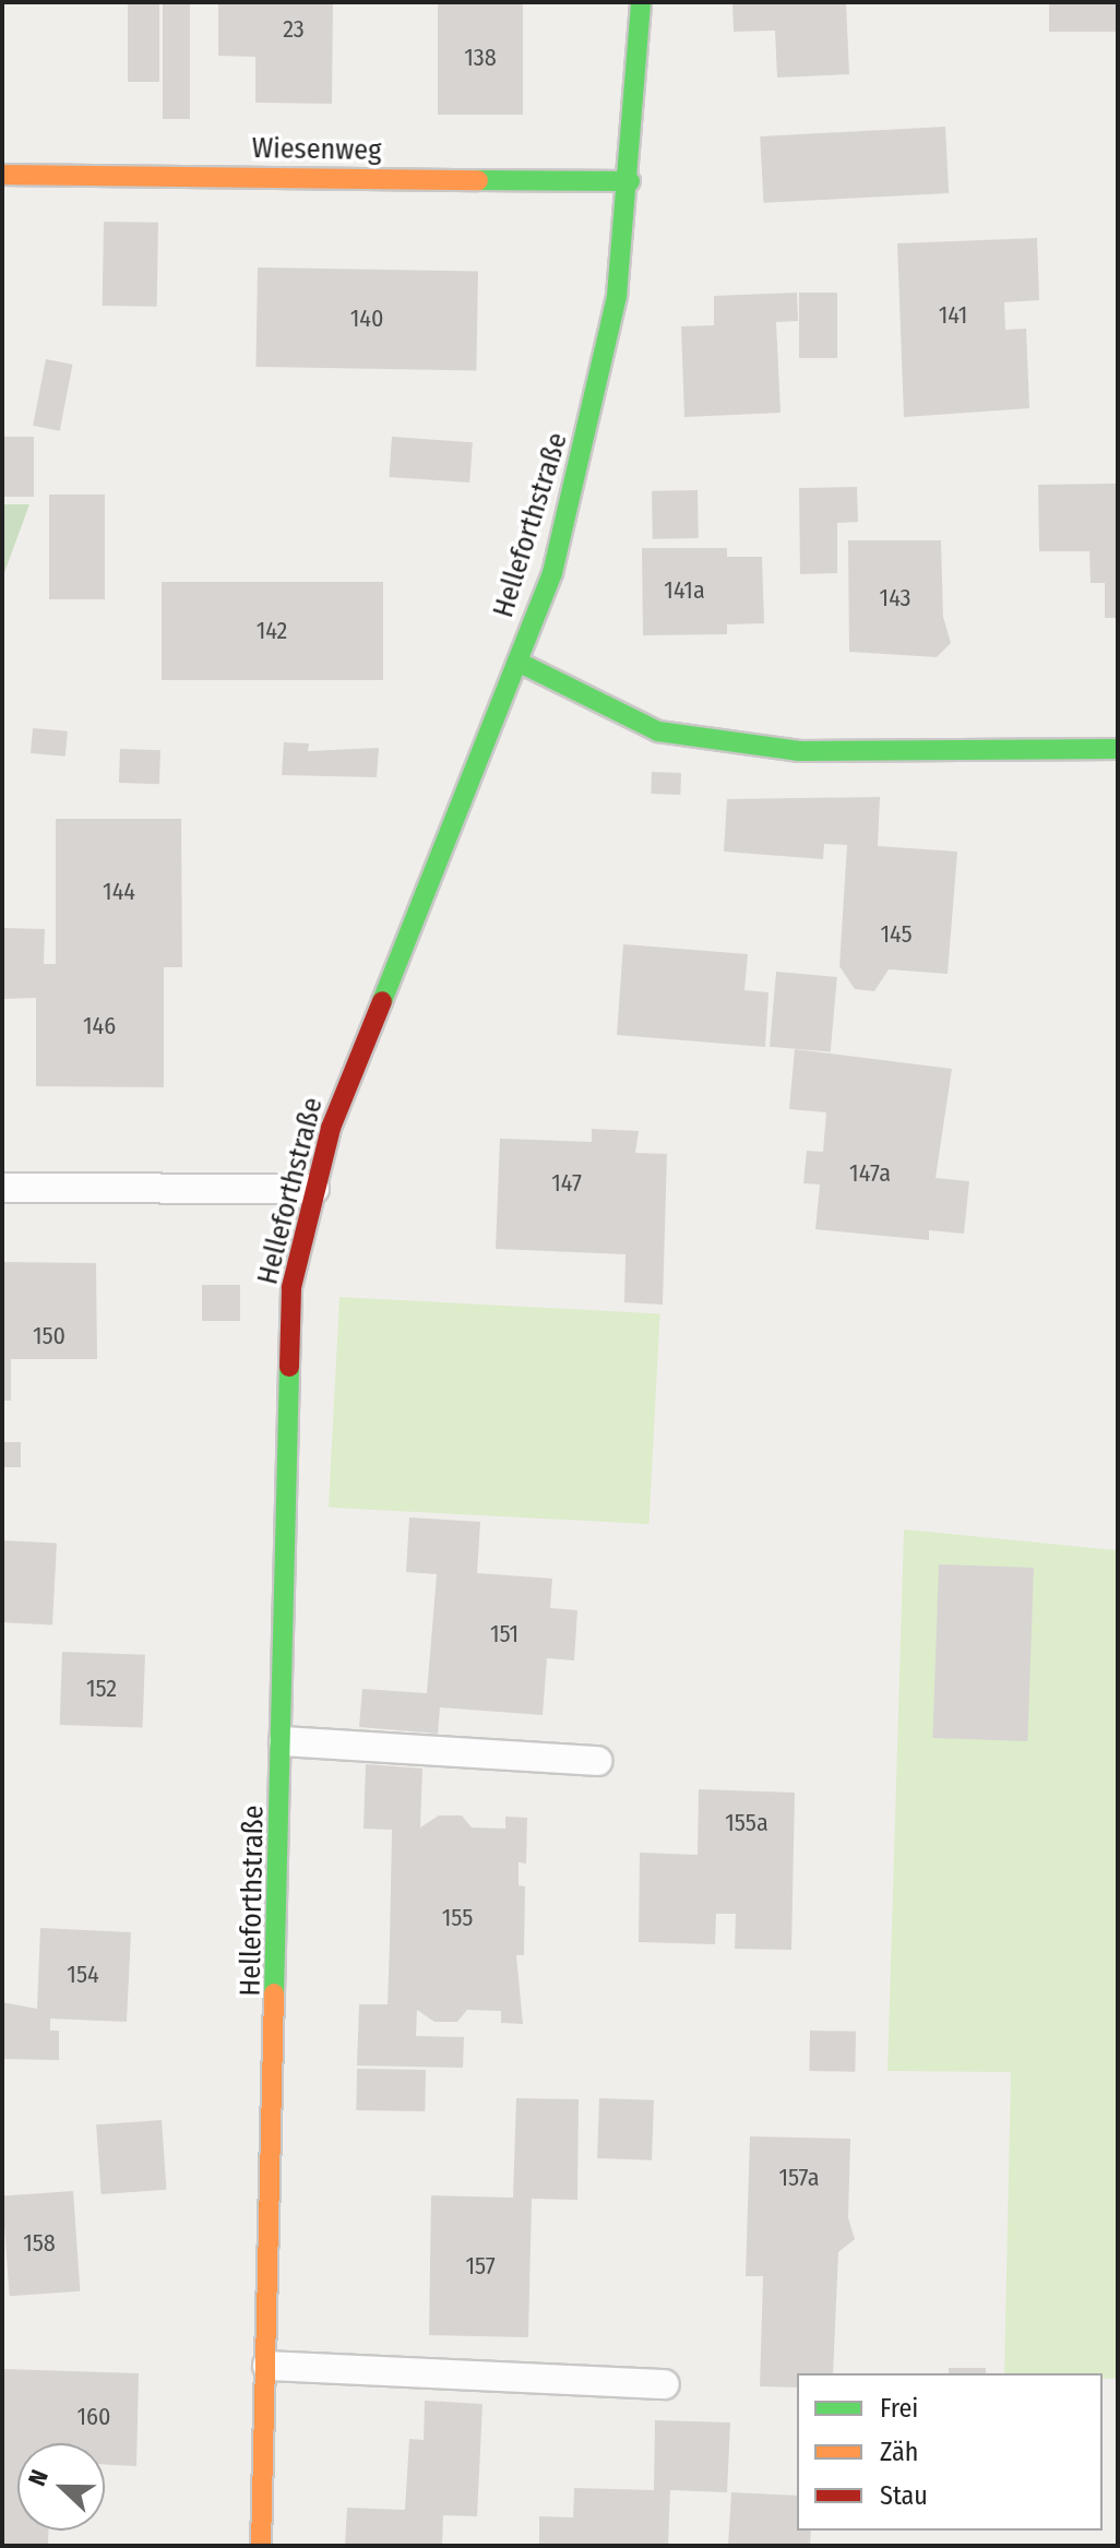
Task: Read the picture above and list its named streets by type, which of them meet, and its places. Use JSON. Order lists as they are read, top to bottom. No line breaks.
{"streets":{"street":["Wiesenweg","Helleforthstraße"]},"crossings":[["Wiesenweg","Helleforthstraße"]],"house_numbers":["23","138","141","140","141a","143","142","144","145","146","147a","147","150","151","152","155a","155","154","157a","158","157","160"],"legend":["Frei","Zäh","Stau"],"north":"left"}
